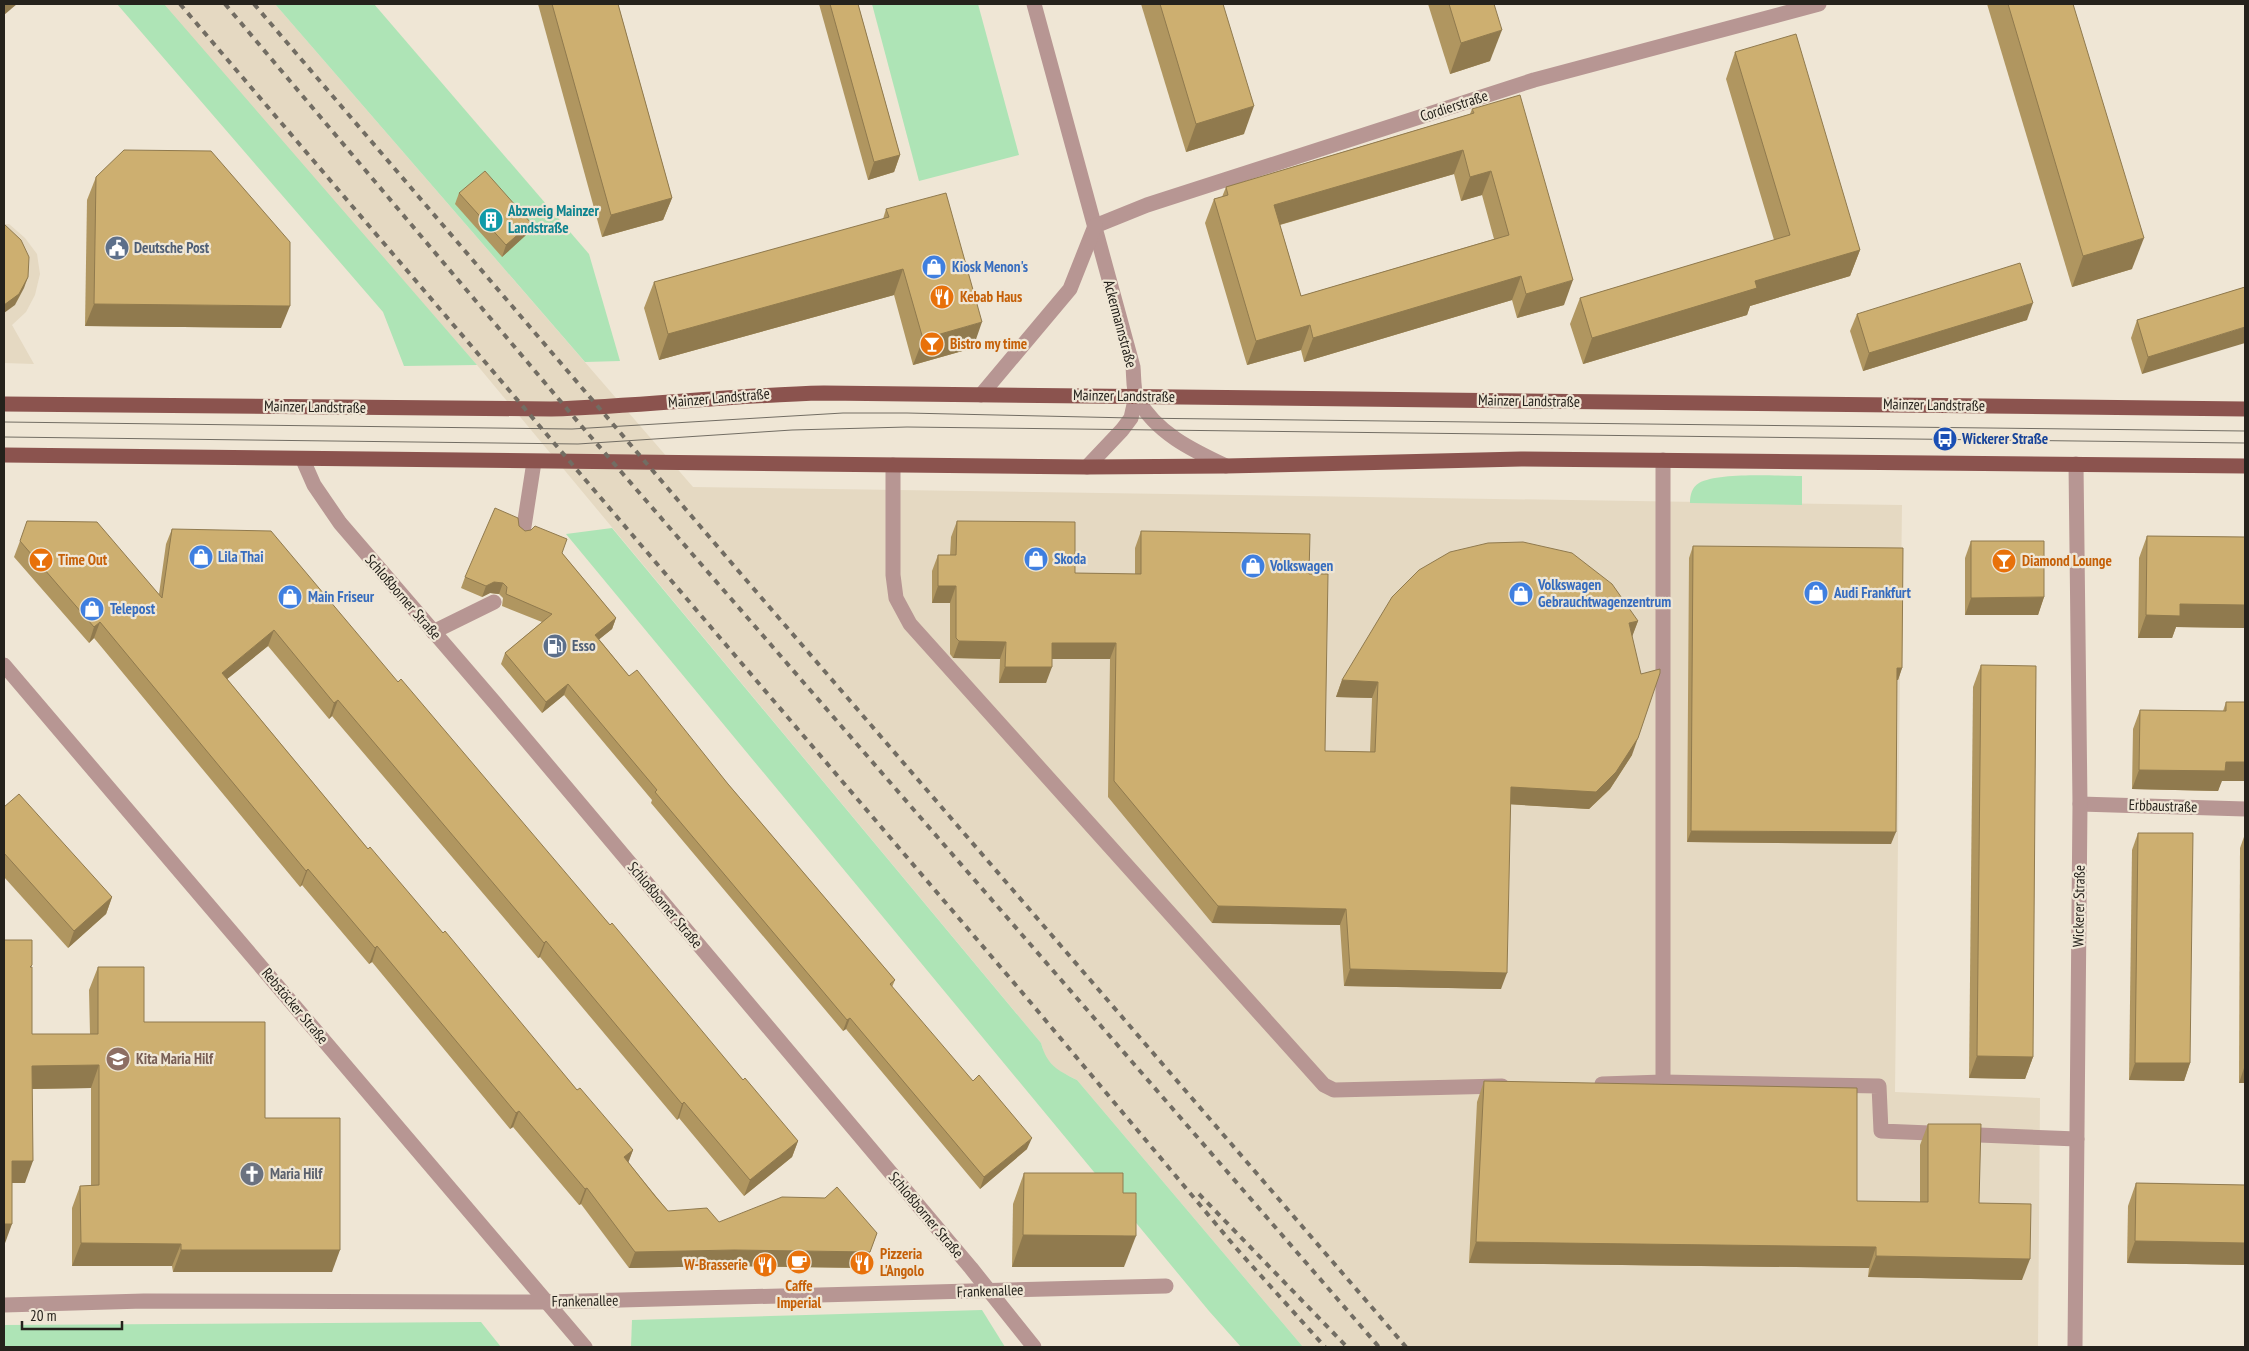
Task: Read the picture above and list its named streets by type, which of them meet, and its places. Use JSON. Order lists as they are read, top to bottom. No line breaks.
{"streets":{"main road":["Mainzer Landstraße"],"street":["Cordierstraße","Ackermannstraße","Schloßborner Straße","Erbbaustraße","Wickerer Straße","Rebstöcker Straße","Frankenallee"]},"crossings":[["Cordierstraße","Ackermannstraße"],["Ackermannstraße","Mainzer Landstraße"],["Schloßborner Straße","Frankenallee"],["Erbbaustraße","Wickerer Straße"],["Rebstöcker Straße","Frankenallee"]],"places":{"building":["Abzweig Mainzer Landstraße"],"public building":["Deutsche Post"],"shop":["Kiosk Menon's","Lila Thai","Skoda","Volkswagen","Audi Frankfurt","Volkswagen Gebrauchtwagenzentrum","Main Friseur","Telepost"],"restaurant":["Kebab Haus","Pizzeria L'Angolo","W-Brasserie"],"bar":["Bistro my time","Time Out","Diamond Lounge"],"bus stop":["Wickerer Straße"],"fuel station":["Esso"],"school or university":["Kita Maria Hilf"],"church":["Maria Hilf"],"cafe":["Caffe Imperial"]},"scale_bar":"20 m"}
